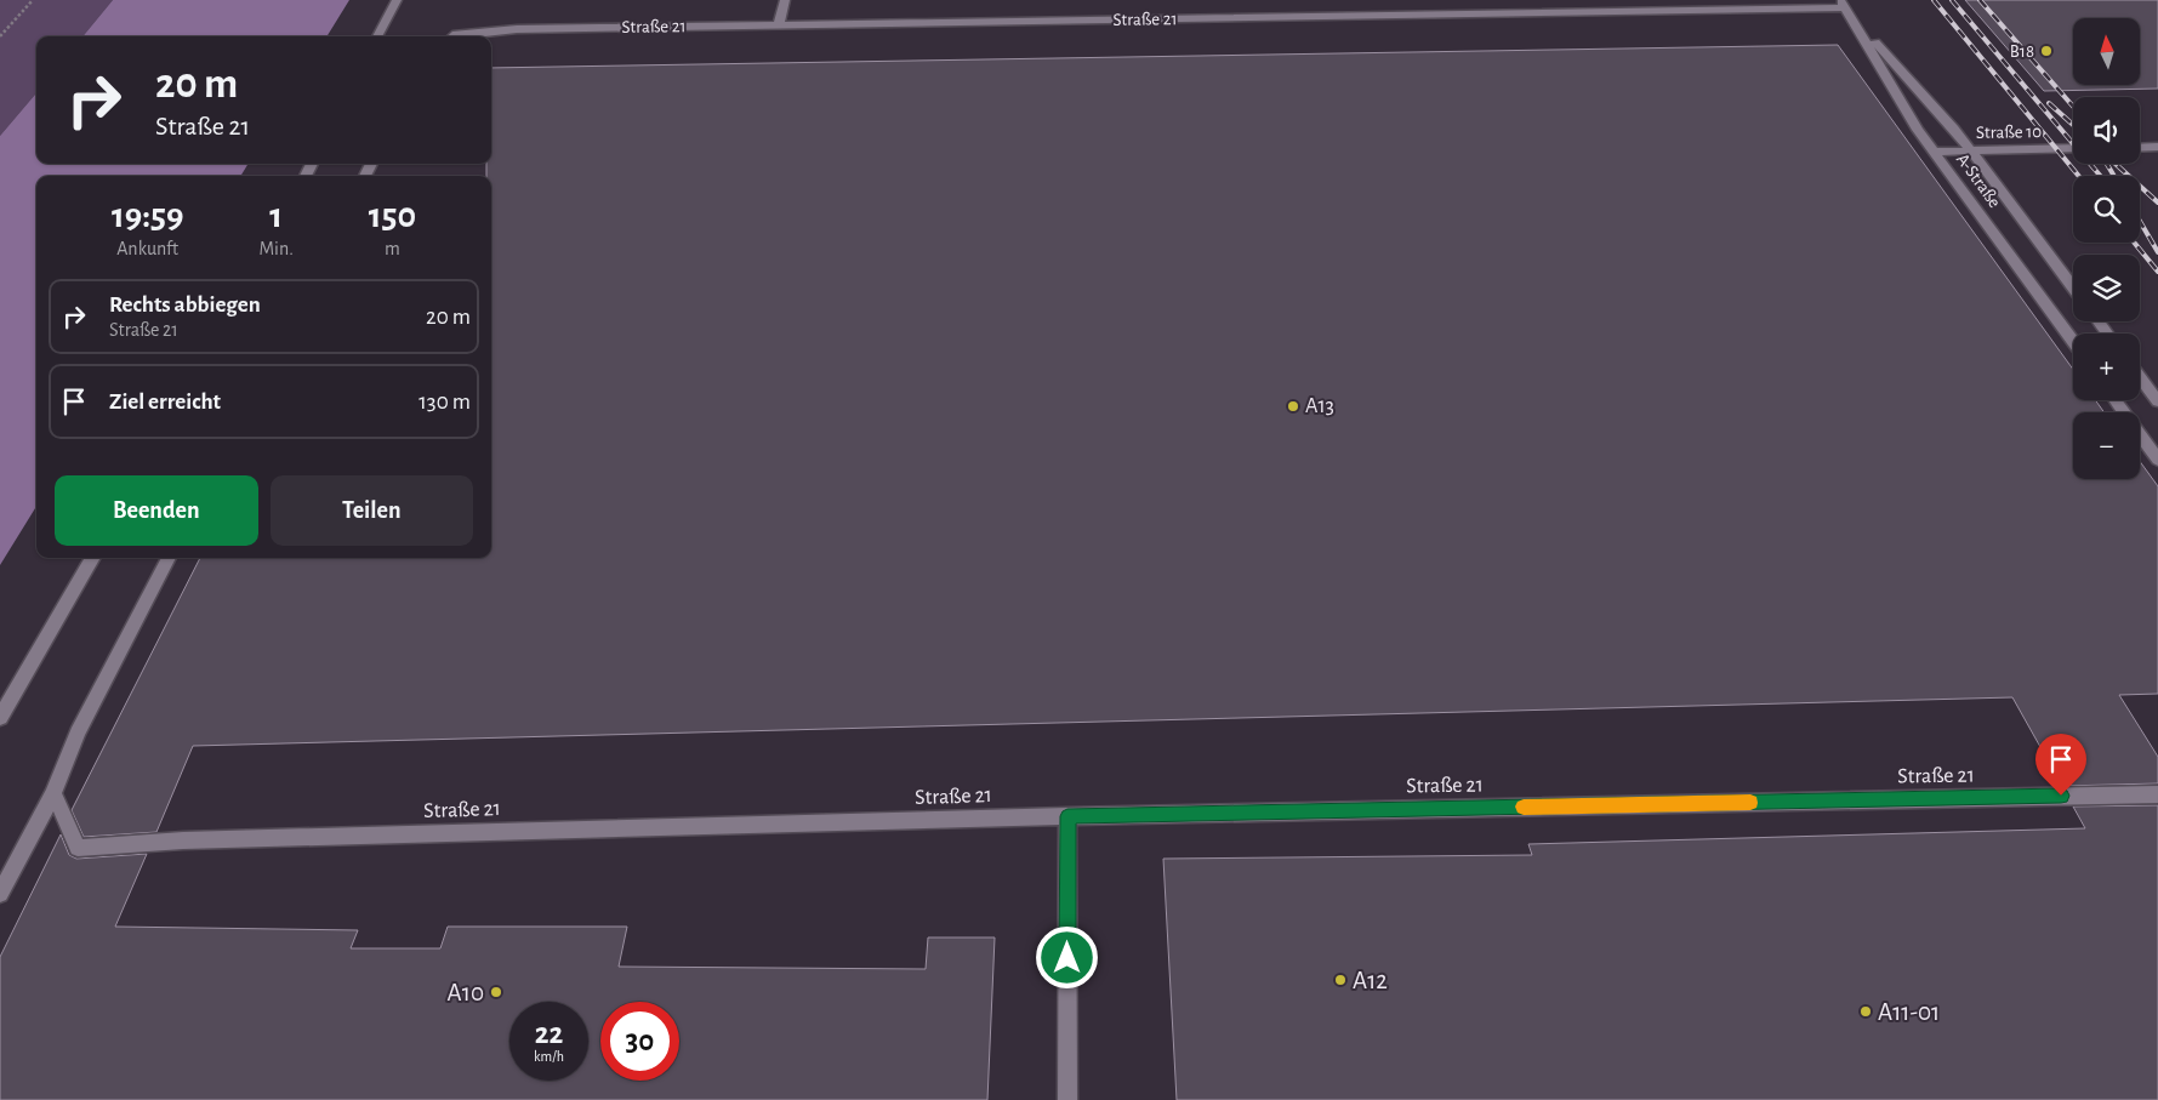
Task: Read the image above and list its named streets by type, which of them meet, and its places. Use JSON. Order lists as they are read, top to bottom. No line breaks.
{"streets":{"street":["Straße 21","Straße 10","A-Straße"]},"crossings":[["Straße 21","A-Straße"],["Straße 10","A-Straße"]],"places":["B18","A13","A12","A10","A11-01"],"north":"top","page":{"map_buttons":["+","−"],"turn":["20 m","Straße 21"],"eta":["19:59","Ankunft","1","Min.","150","m"],"list":[{"name":"Rechts abbiegen","note":"Straße 21","value":"20 m"},{"name":"Ziel erreicht","value":"130 m"}],"buttons":["Beenden","Teilen"],"speed":"22 km/h","limit":"30"}}
